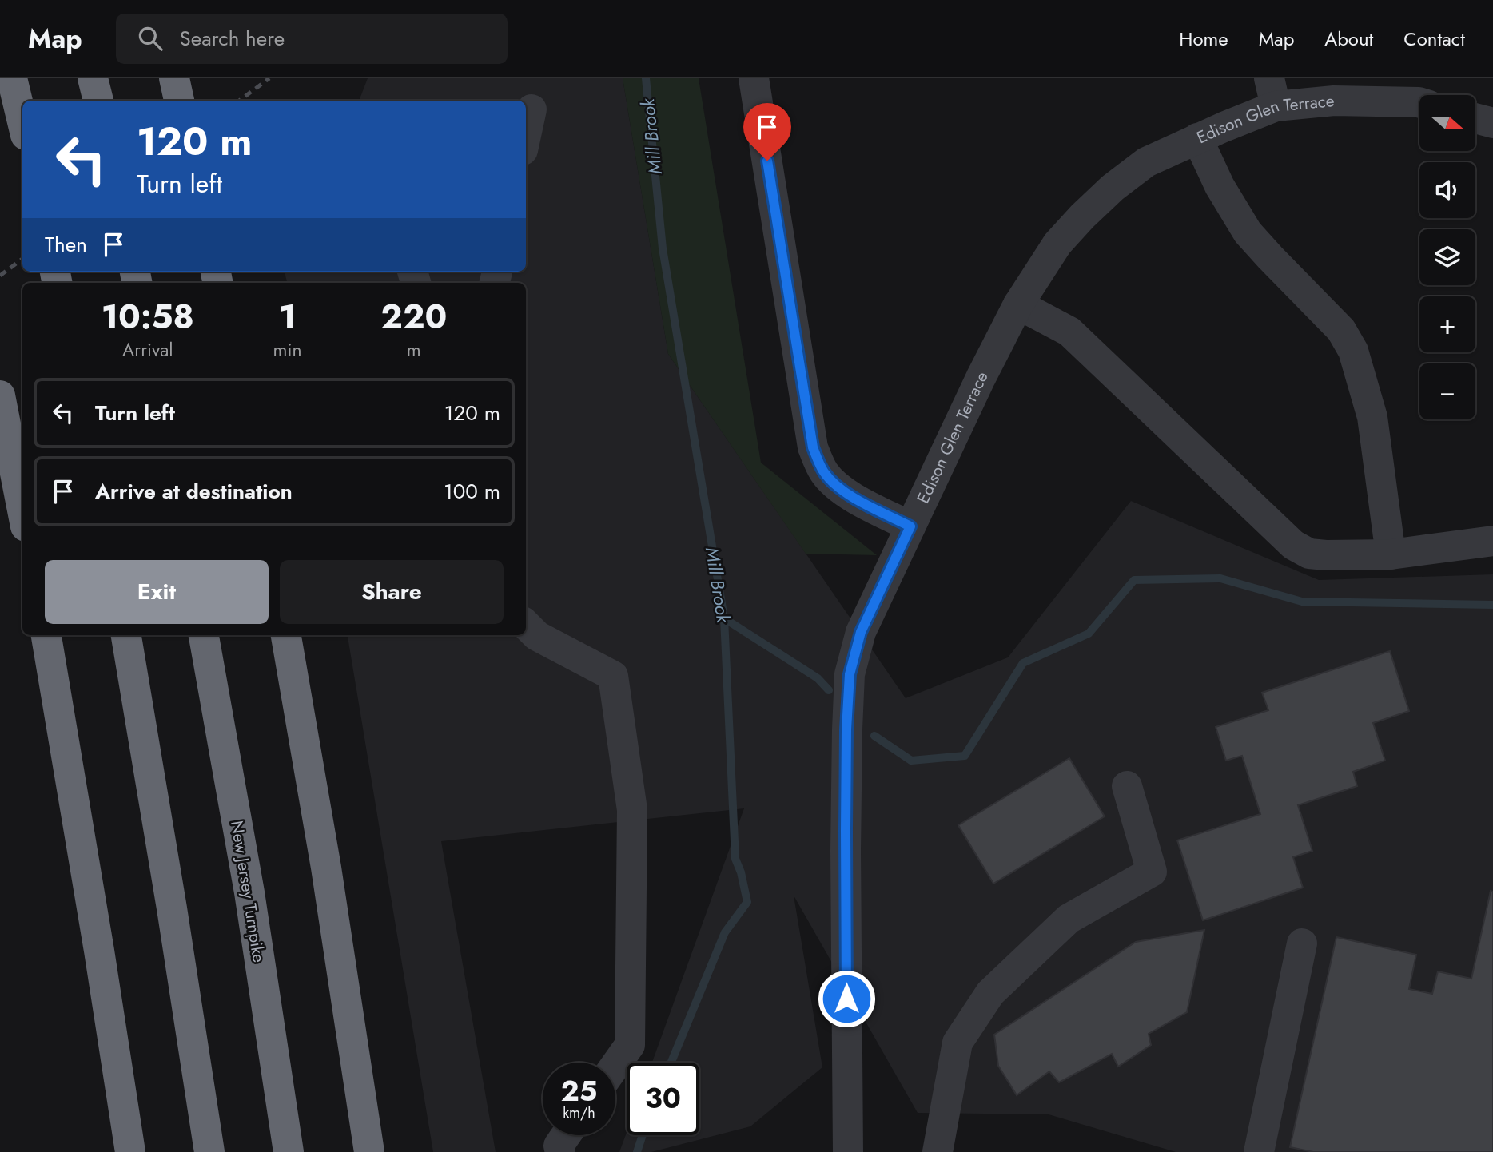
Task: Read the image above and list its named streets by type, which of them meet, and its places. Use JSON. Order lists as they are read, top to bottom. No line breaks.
{"streets":{"highway":["New Jersey Turnpike"],"street":["Edison Glen Terrace"]},"water":["Mill Brook"],"north":"right","page":{"header":"Map","search":"Search here","nav":["Home","Map","About","Contact"],"map_buttons":["+","−"],"turn":["120 m","Turn left"],"then":"Then","eta":["10:58","Arrival","1","min","220","m"],"list":[{"name":"Turn left","value":"120 m"},{"name":"Arrive at destination","value":"100 m"}],"buttons":["Exit","Share"],"speed":"25 km/h","limit":"30"}}
